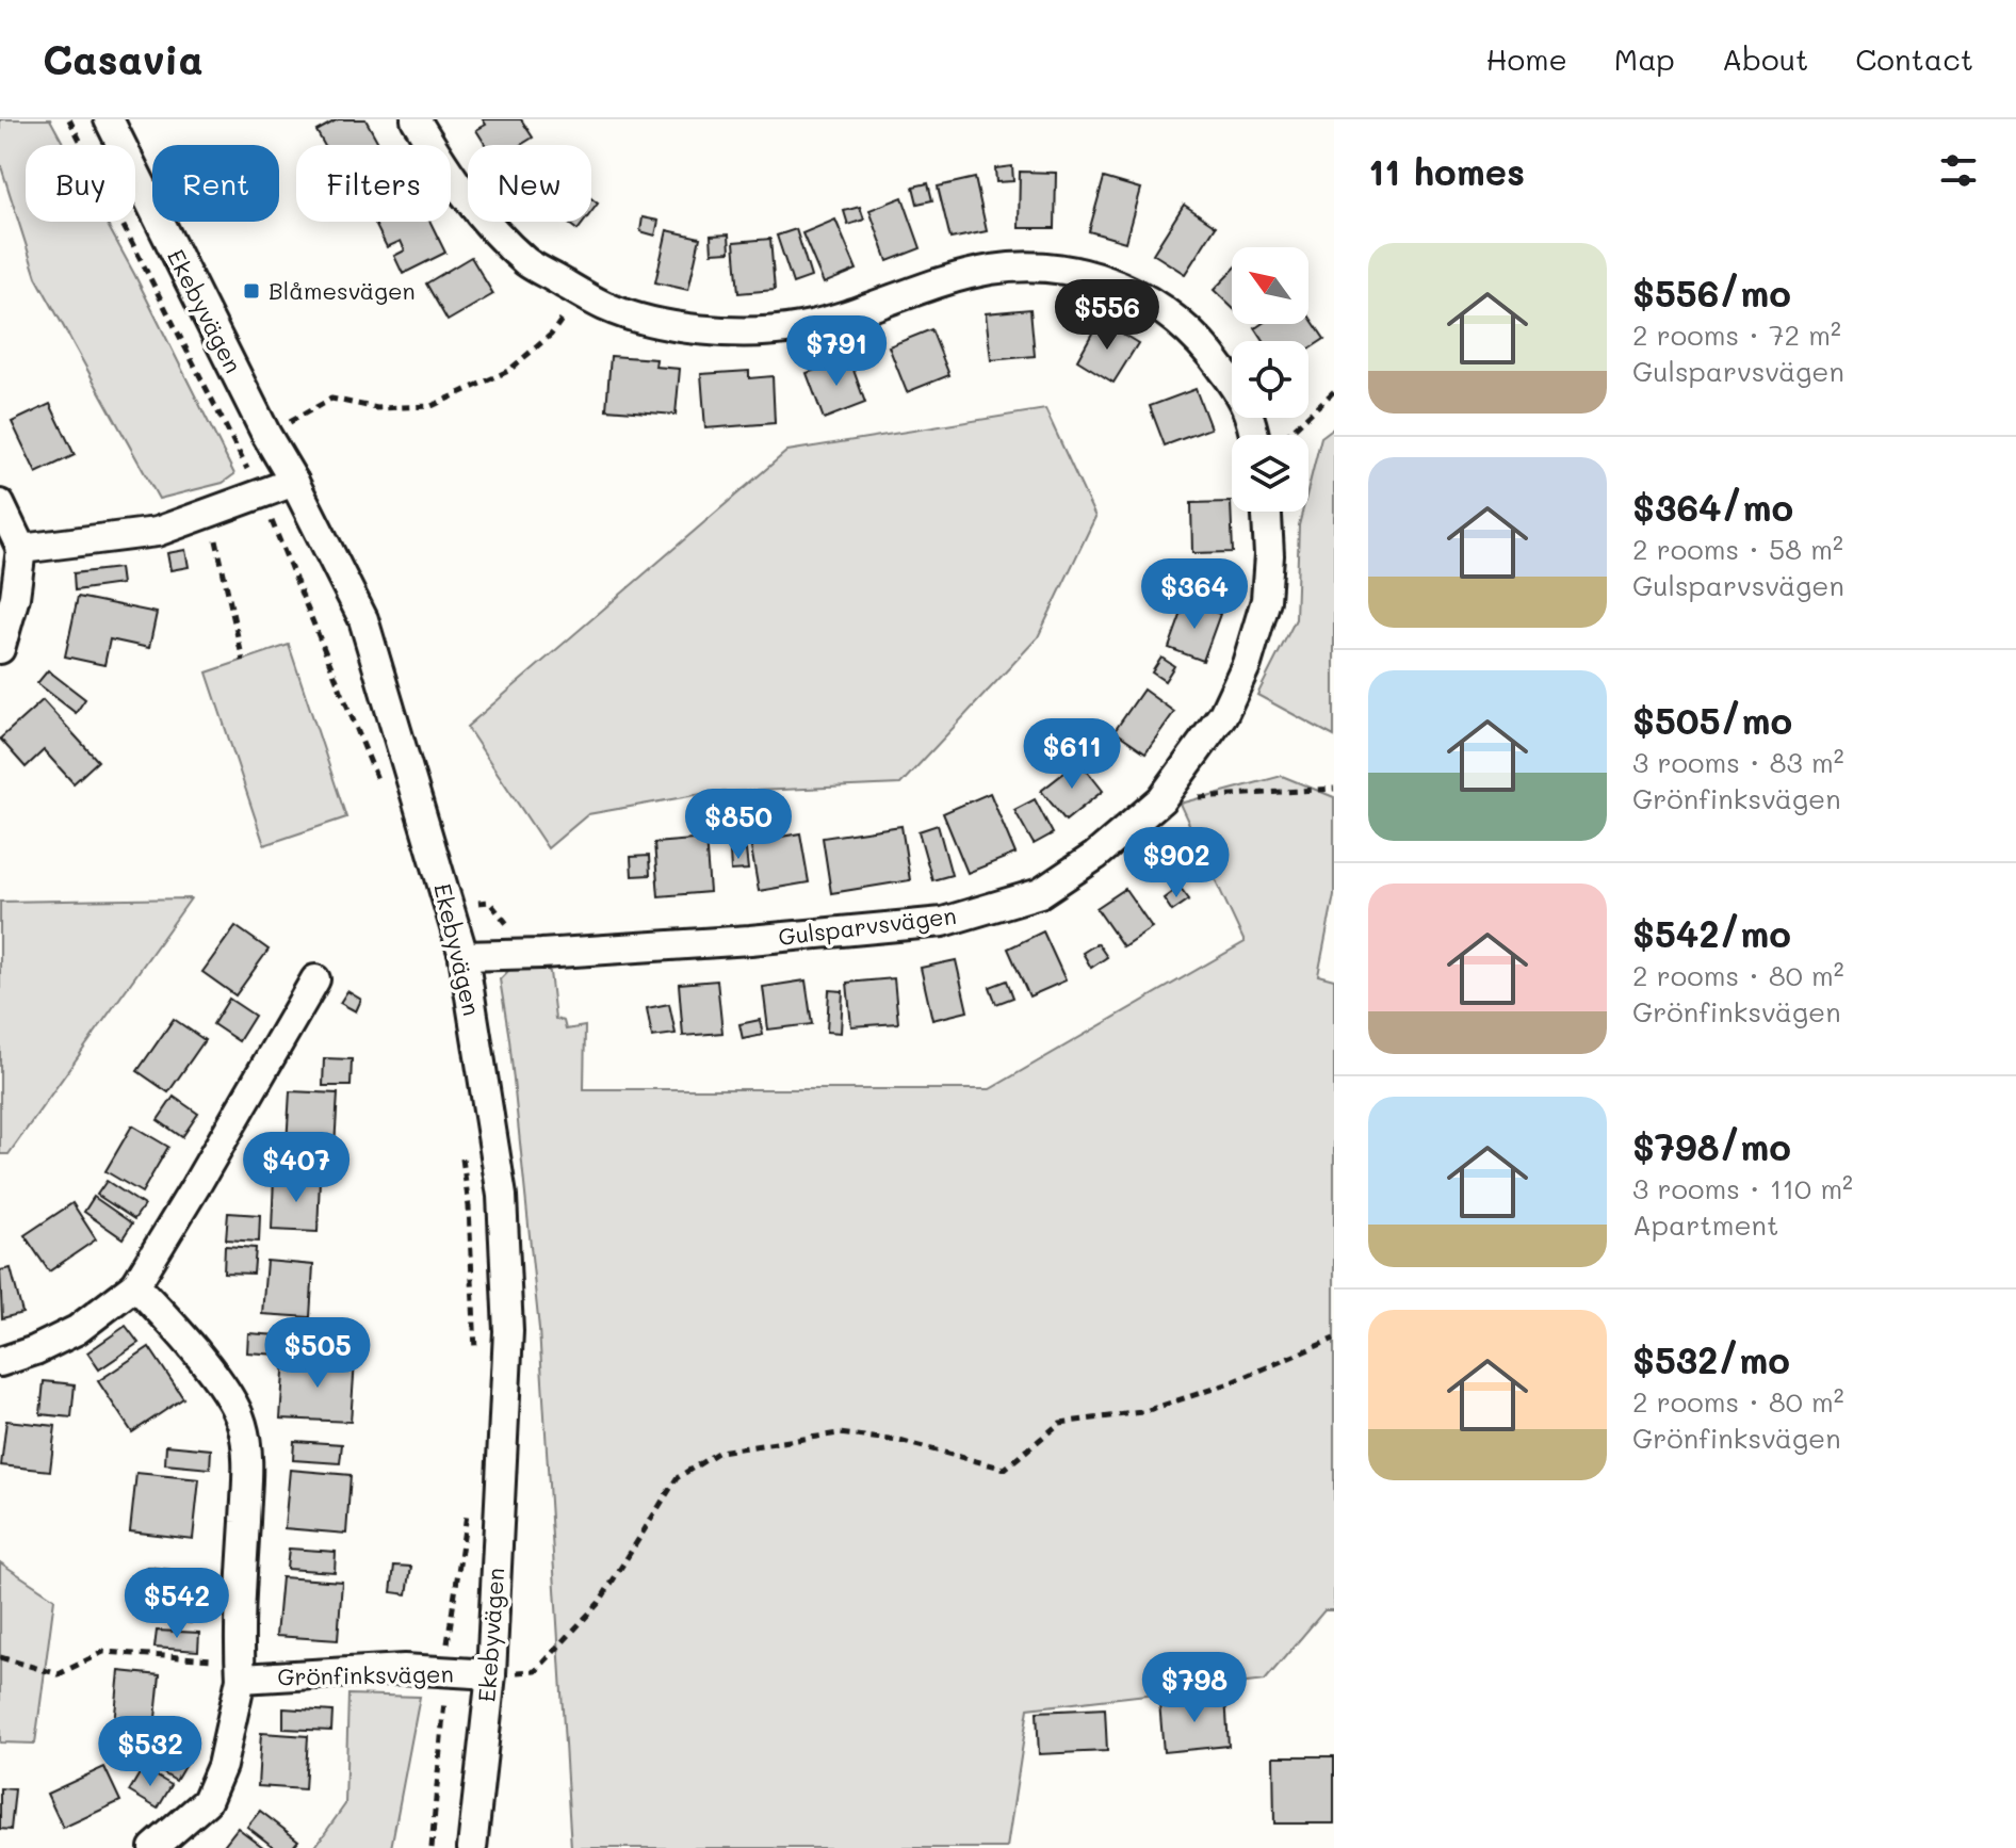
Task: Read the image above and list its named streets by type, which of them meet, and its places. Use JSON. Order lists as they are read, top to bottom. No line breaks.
{"streets":{"street":["Ekebyvägen","Gulsparvsvägen","Grönfinksvägen"]},"crossings":[["Ekebyvägen","Gulsparvsvägen"],["Ekebyvägen","Grönfinksvägen"]],"places":{"transit":["Blåmesvägen"]},"north":"top left","page":{"header":"Casavia","nav":["Home","Map","About","Contact"],"heading":"11 homes","chip":["Buy","Rent","Filters","New"],"list":[{"name":"$556/mo","note":"2 rooms · 72 m² · Gulsparvsvägen"},{"name":"$364/mo","note":"2 rooms · 58 m² · Gulsparvsvägen"},{"name":"$505/mo","note":"3 rooms · 83 m² · Grönfinksvägen"},{"name":"$542/mo","note":"2 rooms · 80 m² · Grönfinksvägen"},{"name":"$798/mo","note":"3 rooms · 110 m² · Apartment"},{"name":"$532/mo","note":"2 rooms · 80 m² · Grönfinksvägen"}],"price":["$556","$791","$364","$611","$850","$902","$407","$505","$542","$798","$532"]}}
